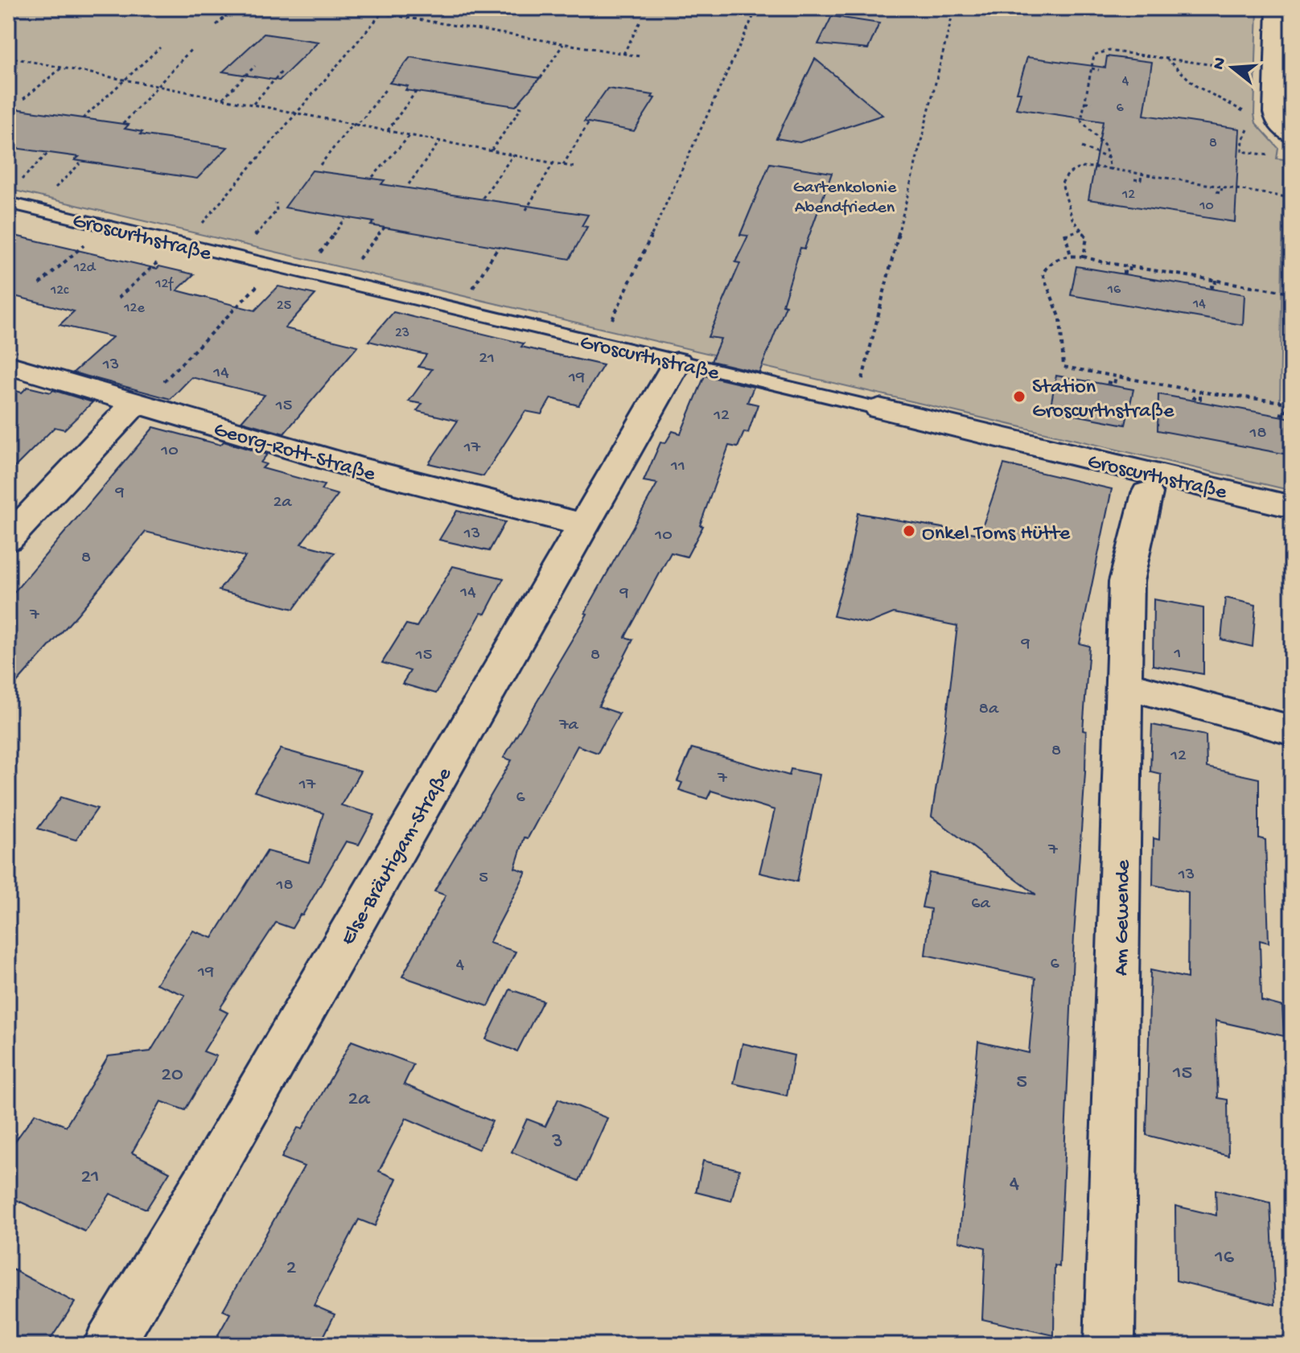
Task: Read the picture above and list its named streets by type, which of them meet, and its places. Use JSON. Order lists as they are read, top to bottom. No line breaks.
{"streets":{"street":["Groscurthstraße","Georg-Rott-Straße","Else-Bräutigam-Straße","Am Gewende"]},"crossings":[["Groscurthstraße","Else-Bräutigam-Straße"],["Georg-Rott-Straße","Else-Bräutigam-Straße"]],"parks":["Gartenkolonie Abendfrieden"],"places":["Station Groscurthstraße","Onkel Toms Hütte"],"house_numbers":["4","6","8","12","10","12d","12f","16","12c","14","25","12e","23","21","13","14","19","15","12","18","17","10","11","9","2a","13","10","8","14","9","7","9","1","15","8","8a","7a","8","12","7","17","6","7","13","5","18","6a","6","4","19","15","20","5","2a","3","21","4","16","2"],"north":"left"}
